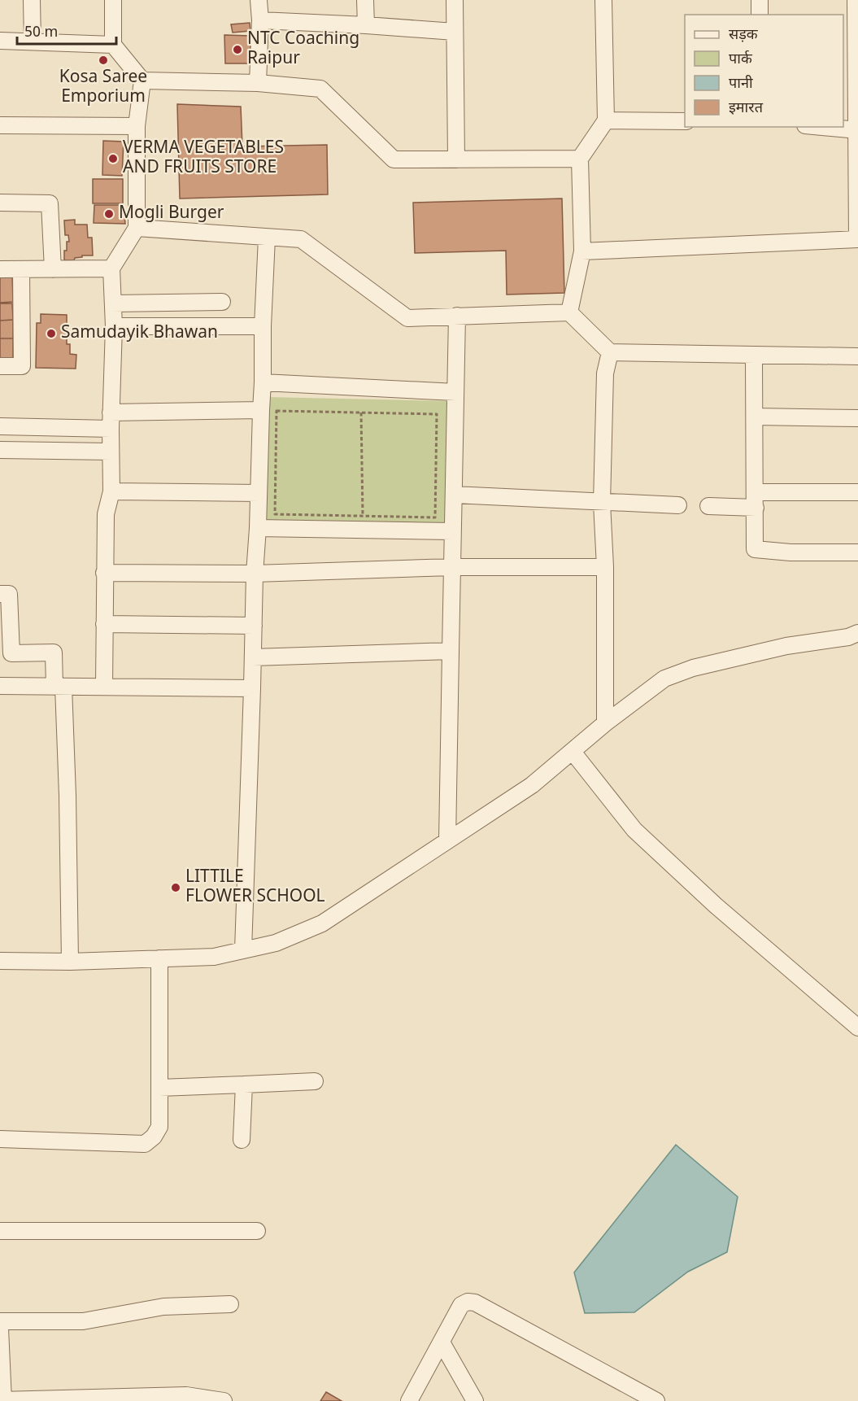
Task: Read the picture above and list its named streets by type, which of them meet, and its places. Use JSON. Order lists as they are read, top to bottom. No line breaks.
{"places":["NTC Coaching Raipur","Kosa Saree Emporium","VERMA VEGETABLES AND FRUITS STORE","Mogli Burger","Samudayik Bhawan","LITTILE FLOWER SCHOOL"],"legend":["सड़क","पार्क","पानी","इमारत"],"scale_bar":"50 m"}
